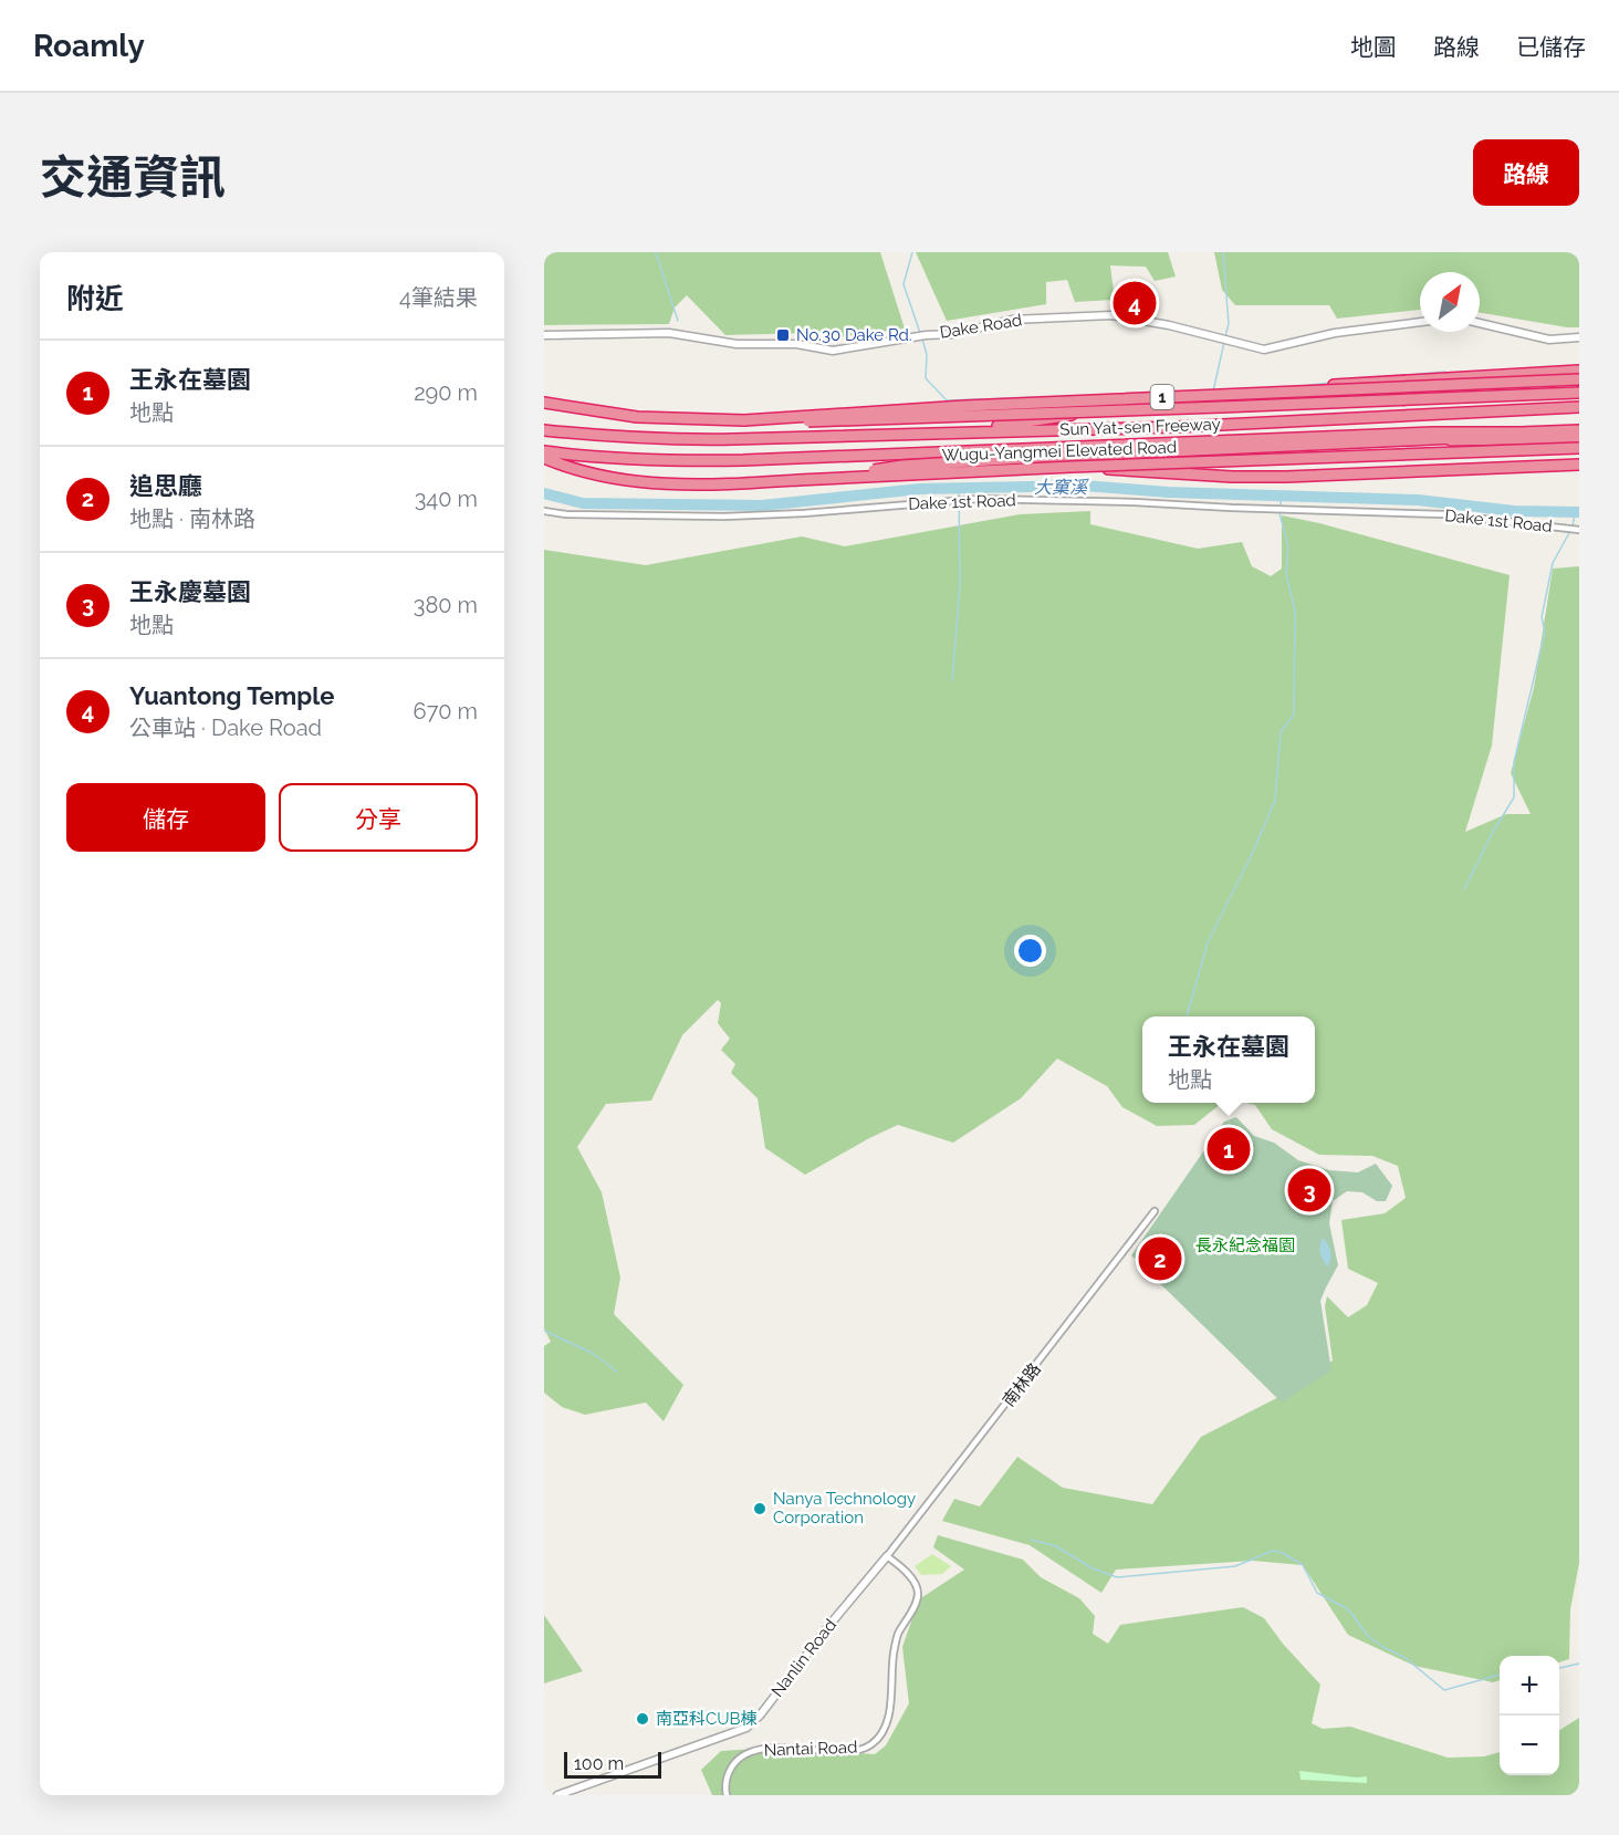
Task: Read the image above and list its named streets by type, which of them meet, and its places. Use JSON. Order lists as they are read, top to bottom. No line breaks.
{"streets":{"highway":["1","Sun Yat-sen Freeway","Wugu-Yangmei Elevated Road"],"street":["Dake Road","Dake 1st Road","南林路","Nanlin Road","Nantai Road"]},"crossings":[["南林路","Nanlin Road"],["南林路","Nantai Road"],["Nanlin Road","Nantai Road"]],"water":["大窠溪"],"parks":["長永紀念福園"],"places":{"transit":["No.30 Dake Rd."],"other":["Nanya Technology Corporation","南亞科CUB棟"]},"scale_bar":"100 m","north":"top right","page":{"header":"Roamly","nav":["地圖","路線","已儲存"],"title":"交通資訊","buttons":["路線",["儲存","分享"]],"heading":["附近","4筆結果"],"pins":["4","1","3","2"],"list":[{"mark":"1","name":"王永在墓園","note":"地點","value":"290 m"},{"mark":"2","name":"追思廳","note":"地點 · 南林路","value":"340 m"},{"mark":"3","name":"王永慶墓園","note":"地點","value":"380 m"},{"mark":"4","name":"Yuantong Temple","note":"公車站 · Dake Road","value":"670 m"}],"popup":["王永在墓園","地點"],"map_buttons":["+","−"],"scale":"100 m"}}
